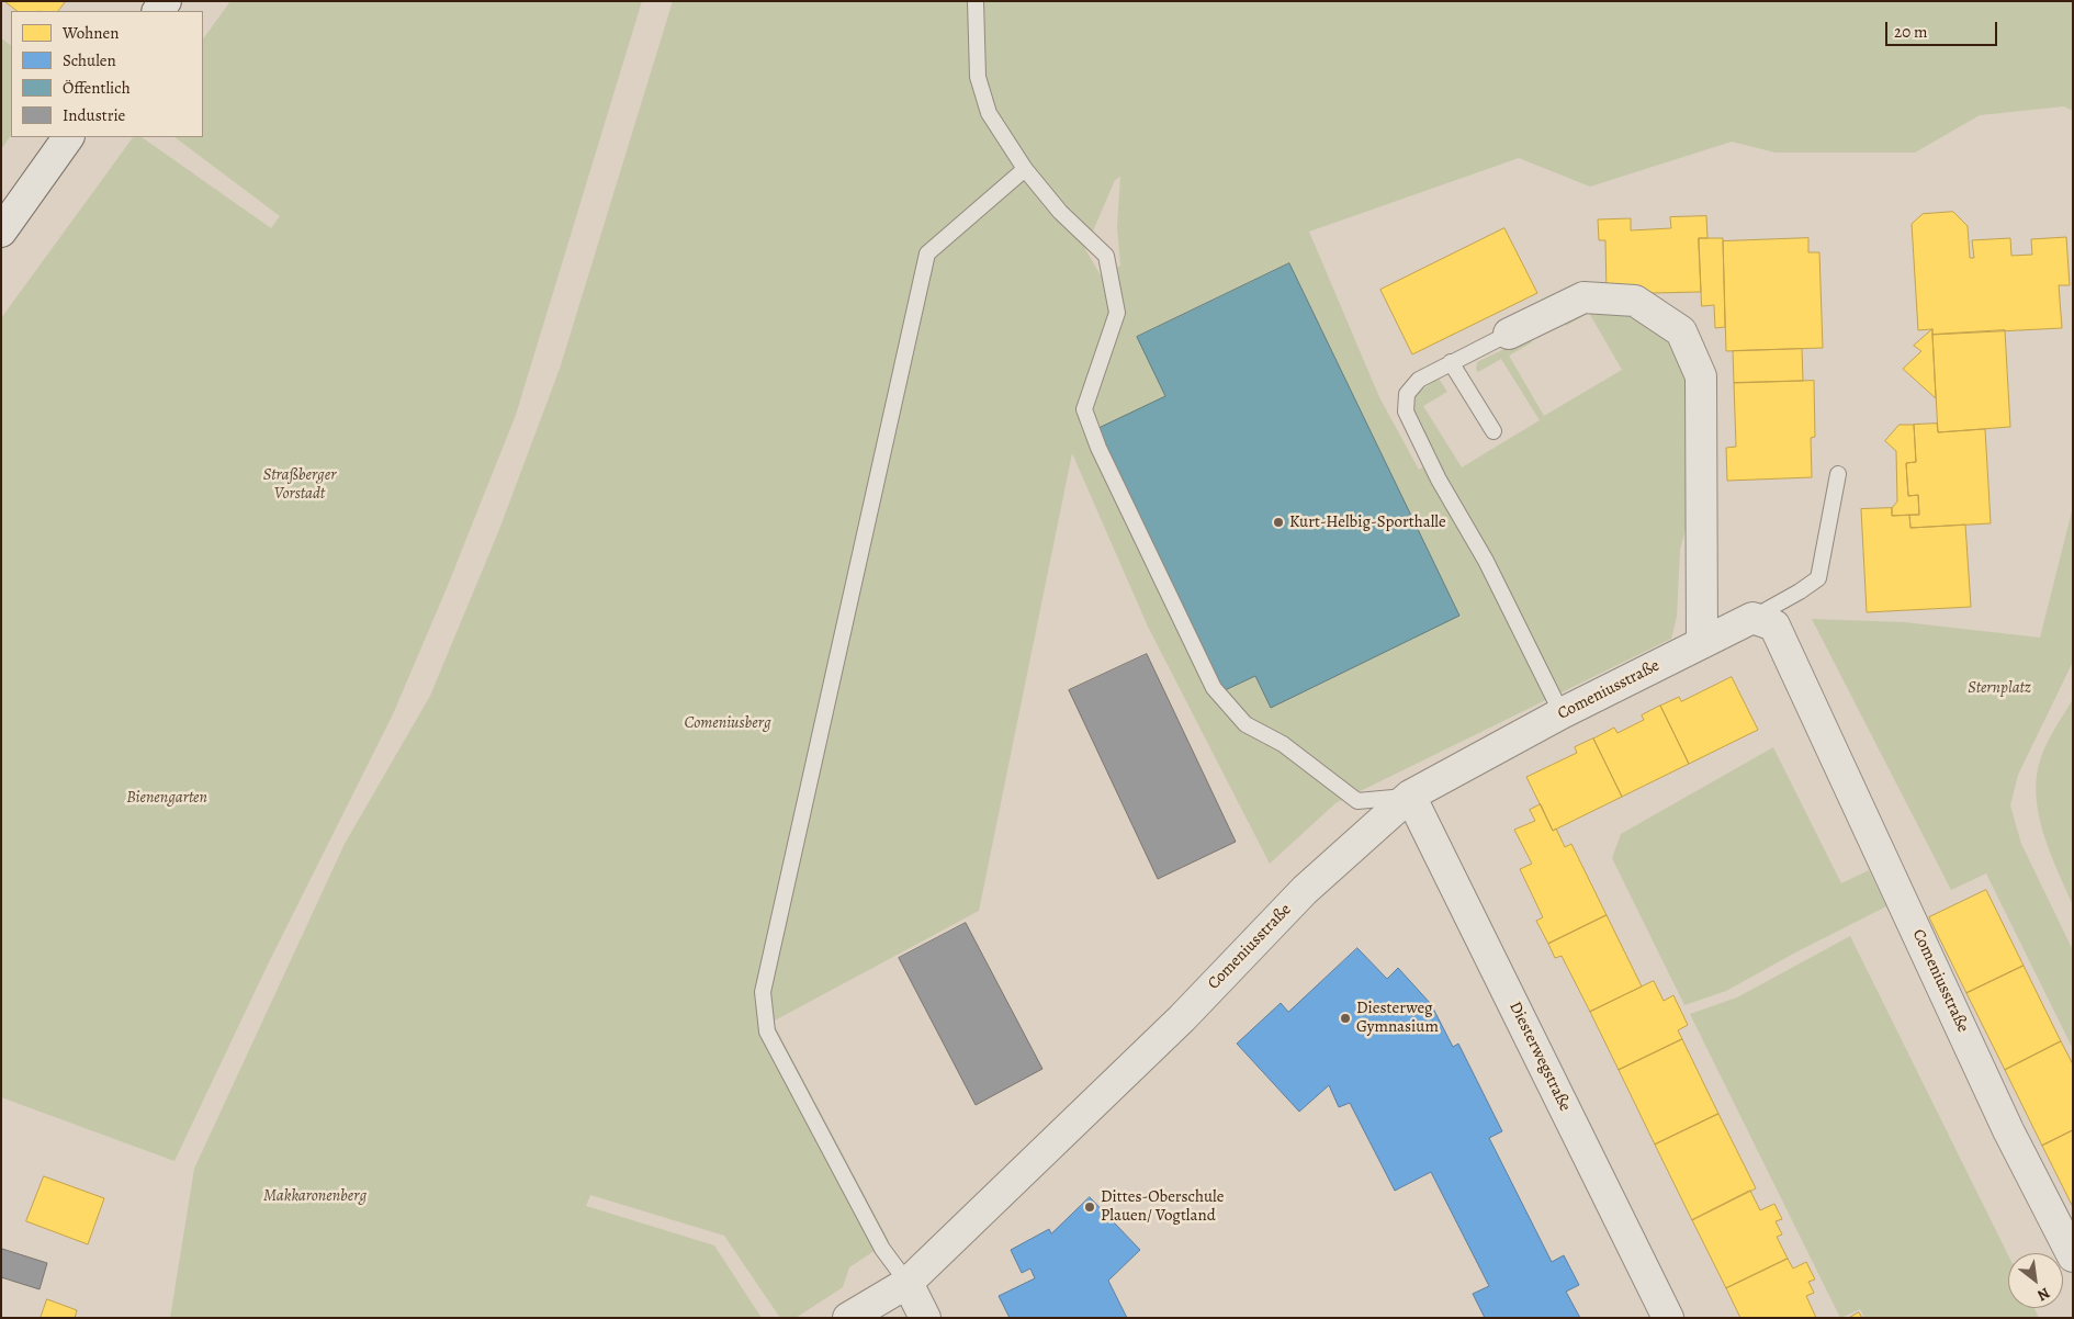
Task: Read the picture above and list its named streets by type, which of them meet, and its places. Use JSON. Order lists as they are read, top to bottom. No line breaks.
{"streets":{"street":["Comeniusstraße","Diesterwegstraße"]},"crossings":[["Comeniusstraße","Diesterwegstraße"]],"parks":["Straßberger Vorstadt","Sternplatz","Comeniusberg","Bienengarten","Makkaronenberg"],"places":["Kurt-Helbig-Sporthalle","Diesterweg Gymnasium","Dittes-Oberschule Plauen/ Vogtland"],"legend":["Wohnen","Schulen","Öffentlich","Industrie"],"scale_bar":"20 m","north":"bottom right"}
